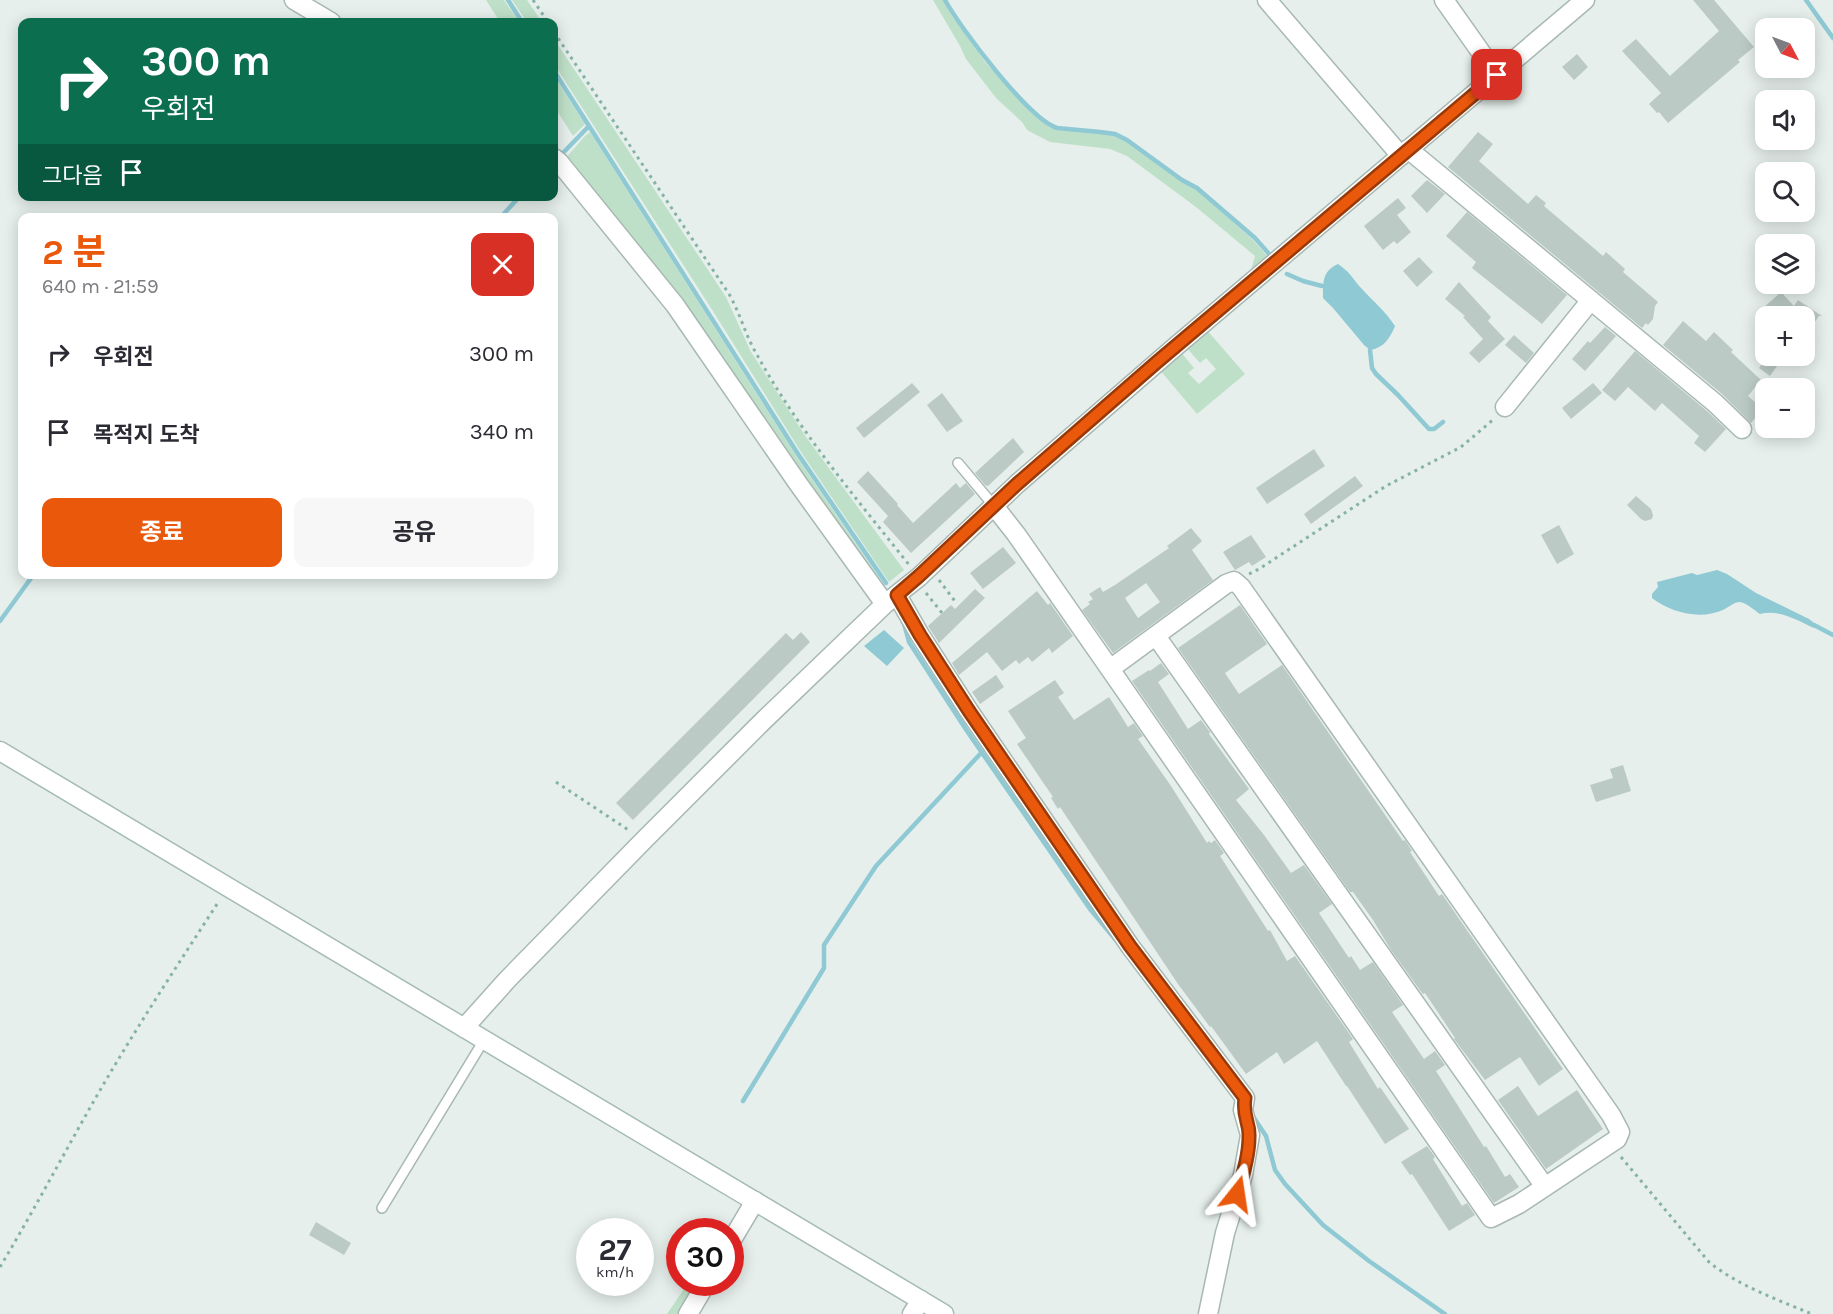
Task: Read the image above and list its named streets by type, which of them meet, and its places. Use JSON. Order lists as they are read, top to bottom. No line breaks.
{"north":"bottom right","page":{"map_buttons":["+","−"],"turn":["300 m","우회전"],"then":"그다음","heading":["2 분","640 m · 21:59"],"list":[{"name":"우회전","value":"300 m"},{"name":"목적지 도착","value":"340 m"}],"buttons":["종료","공유"],"speed":"27 km/h","limit":"30"}}
